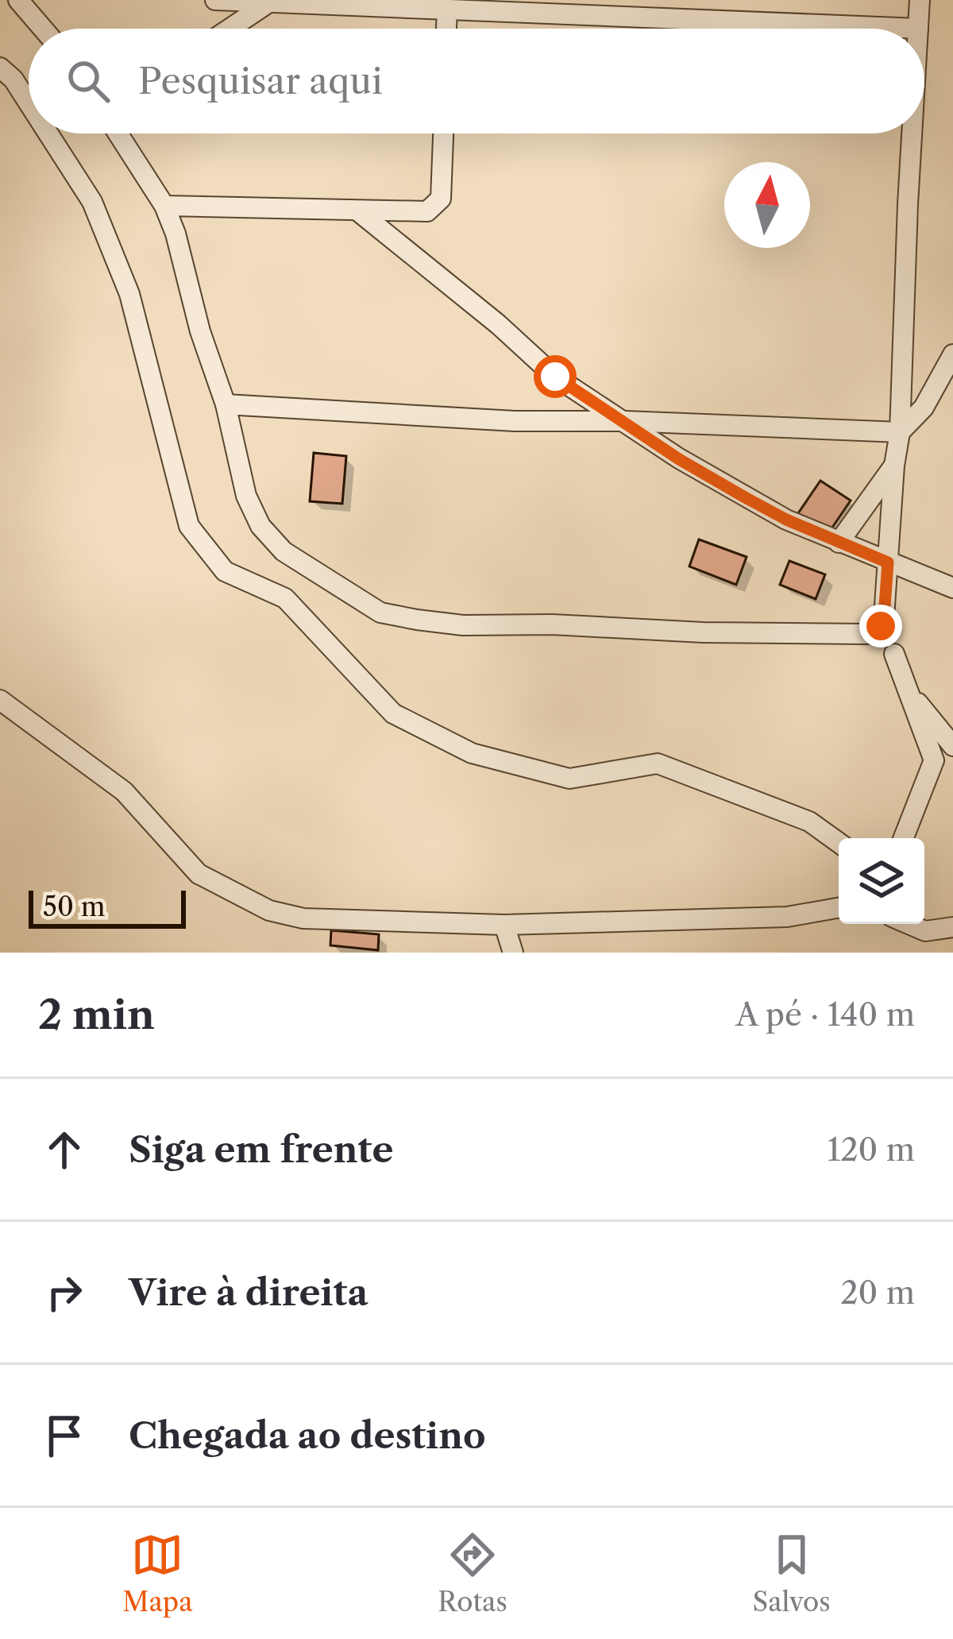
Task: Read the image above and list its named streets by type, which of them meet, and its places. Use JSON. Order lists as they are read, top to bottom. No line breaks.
{"scale_bar":"50 m","north":"top","page":{"search":"Pesquisar aqui","scale":"50 m","heading":["2 min","A pé · 140 m"],"list":[["Siga em frente","120 m"],["Vire à direita","20 m"],"Chegada ao destino"],"nav":["Mapa","Rotas","Salvos"]}}
